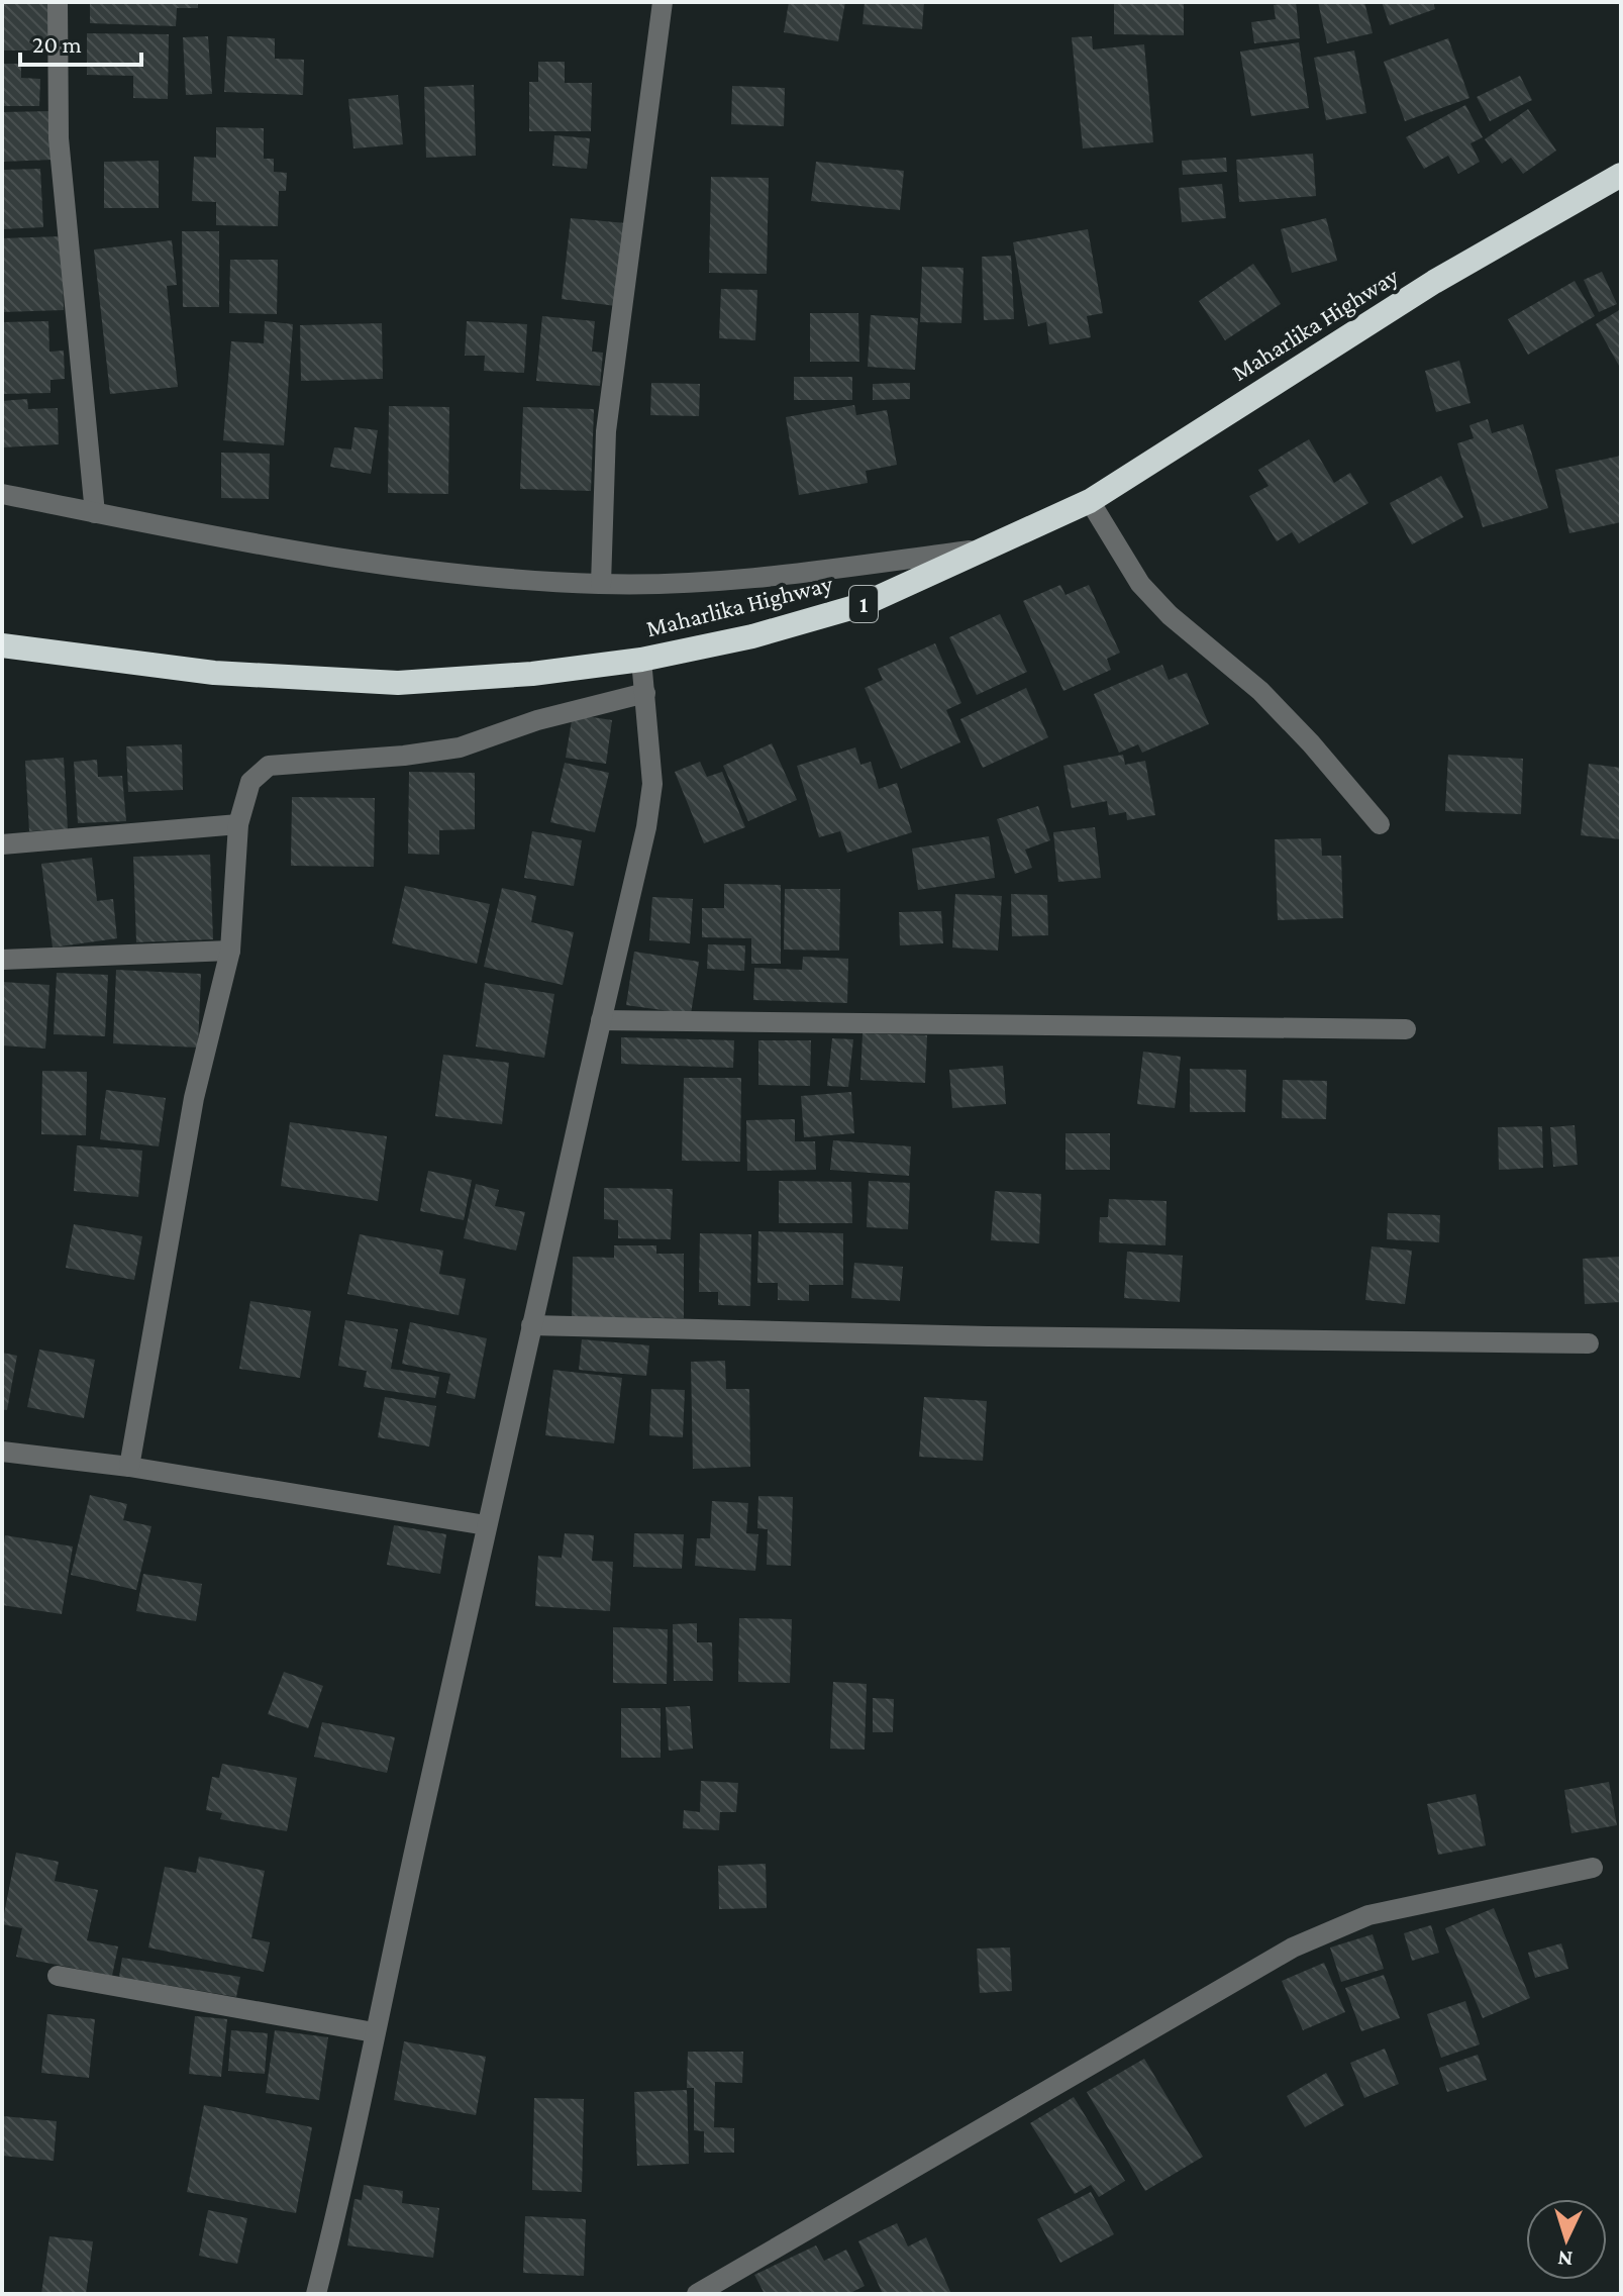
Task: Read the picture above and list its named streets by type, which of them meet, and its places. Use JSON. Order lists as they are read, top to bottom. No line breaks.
{"streets":{"highway":["Maharlika Highway","1"]},"scale_bar":"20 m","north":"bottom"}
